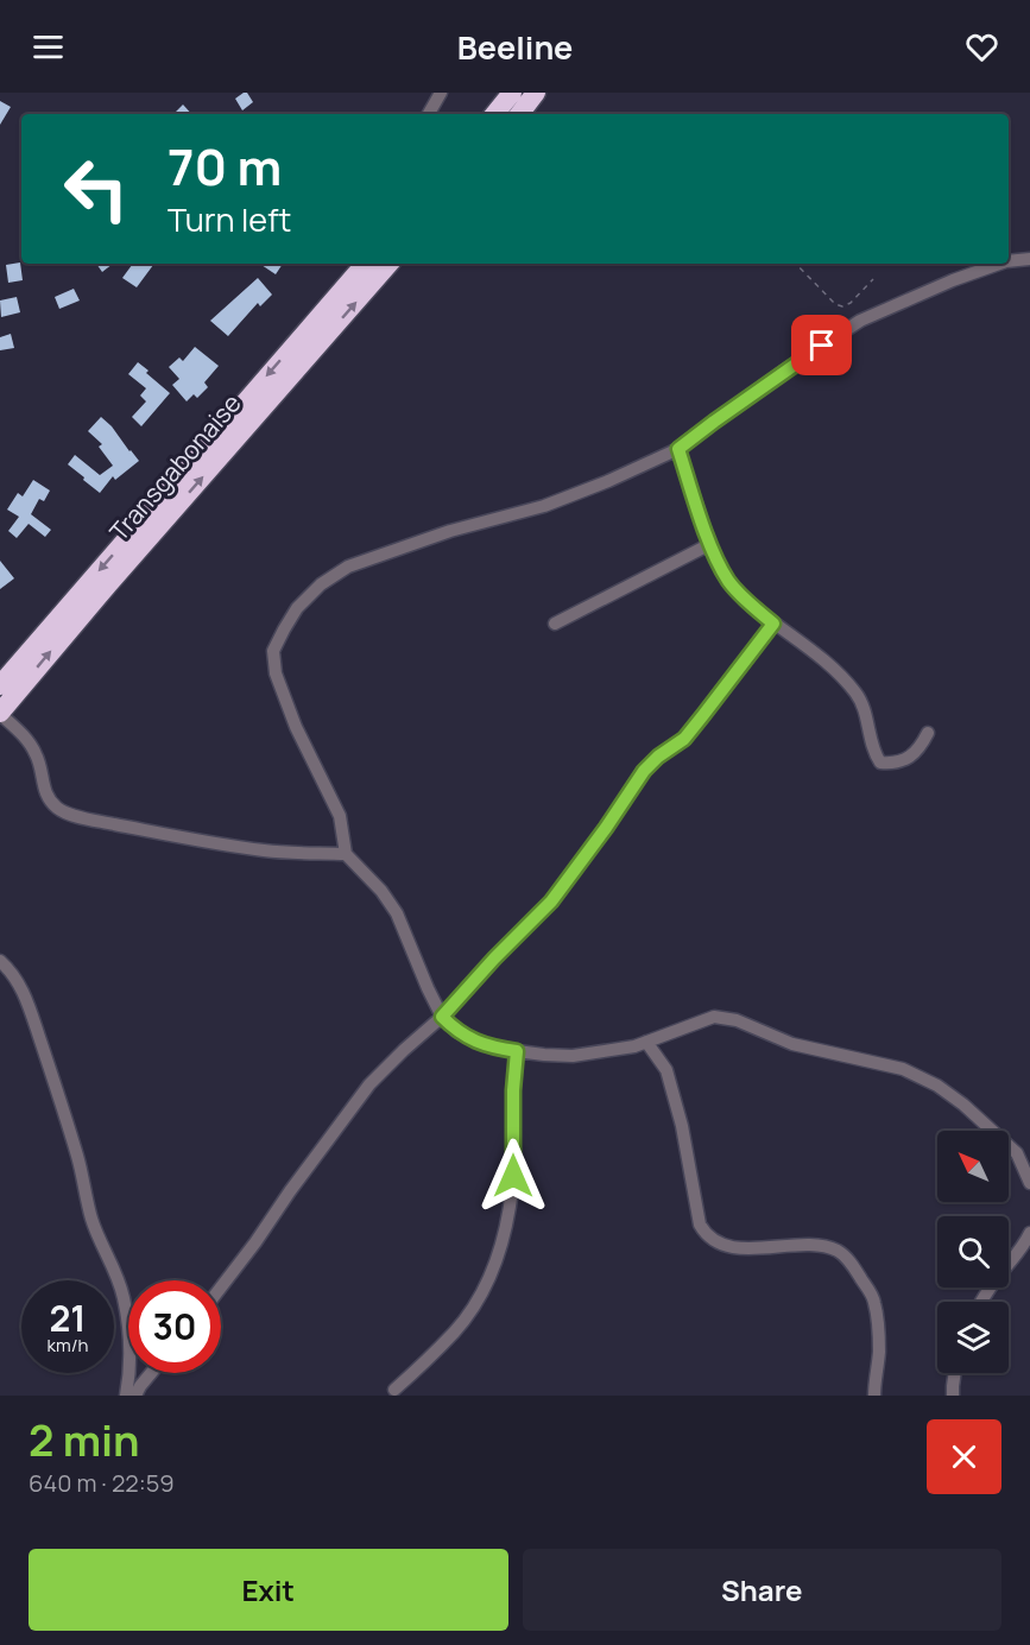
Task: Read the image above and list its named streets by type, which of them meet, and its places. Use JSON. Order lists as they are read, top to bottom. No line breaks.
{"streets":{"highway":["Transgabonaise"]},"north":"top left","page":{"header":"Beeline","turn":["70 m","Turn left"],"speed":"21 km/h","limit":"30","heading":["2 min","640 m · 22:59"],"buttons":["Exit","Share"]}}
